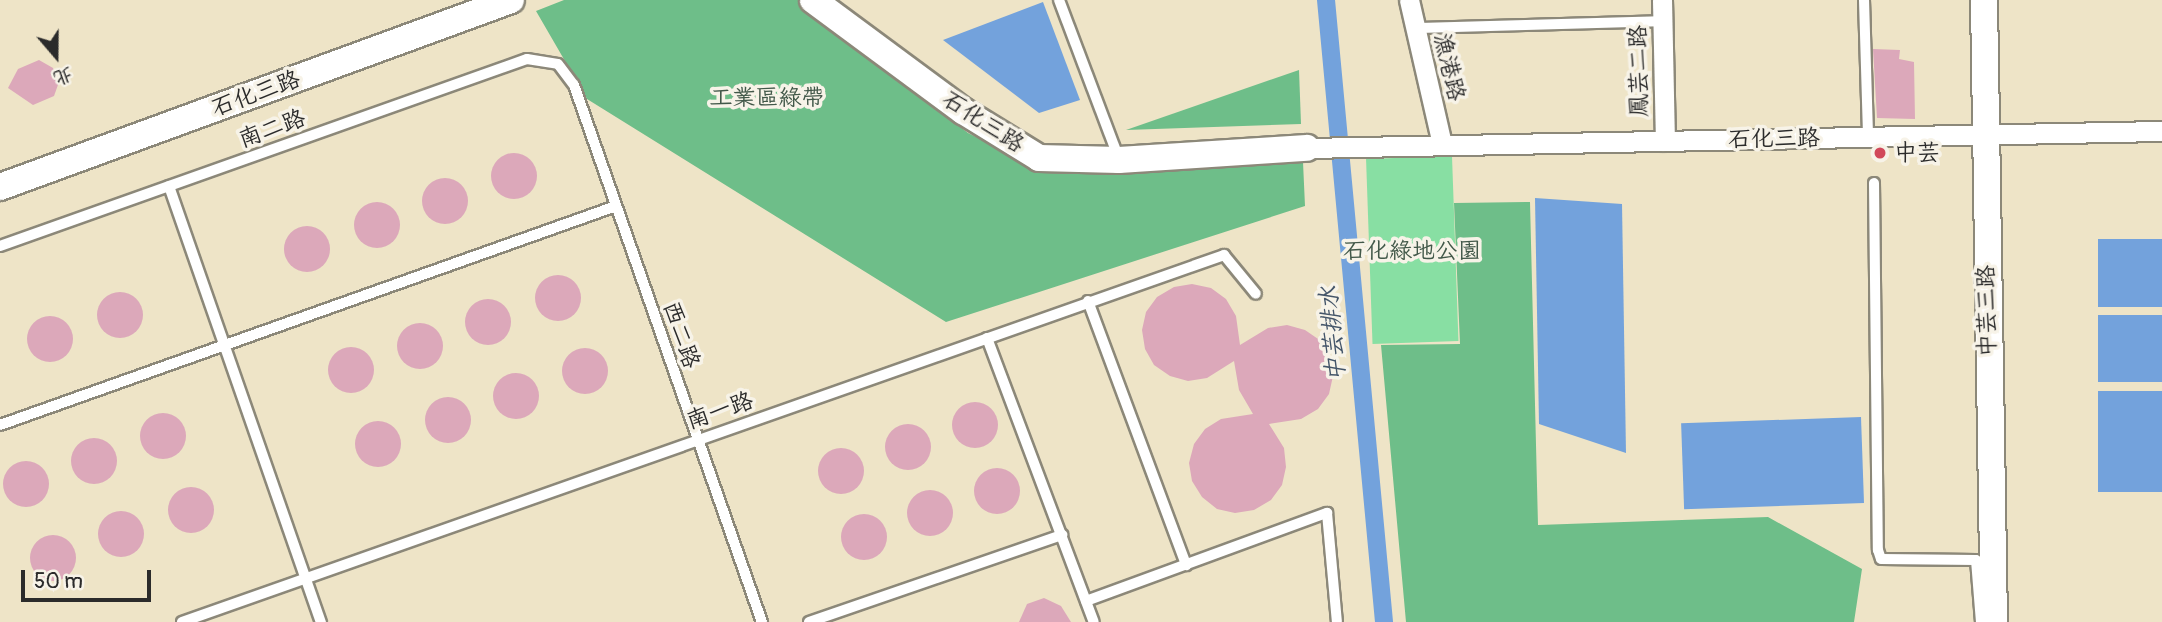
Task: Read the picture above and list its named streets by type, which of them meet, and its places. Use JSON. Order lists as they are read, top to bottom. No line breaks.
{"streets":{"street":["漁港路","鳳芸二路","石化三路","中芸三路"],"lane":["南二路","西二路","南一路"]},"crossings":[["漁港路","石化三路"],["鳳芸二路","石化三路"],["石化三路","中芸三路"],["南二路","西二路"],["西二路","南一路"]],"water":["中芸排水"],"parks":["工業區綠帶","石化綠地公園"],"places":["中芸"],"scale_bar":"50 m","north":"bottom"}
